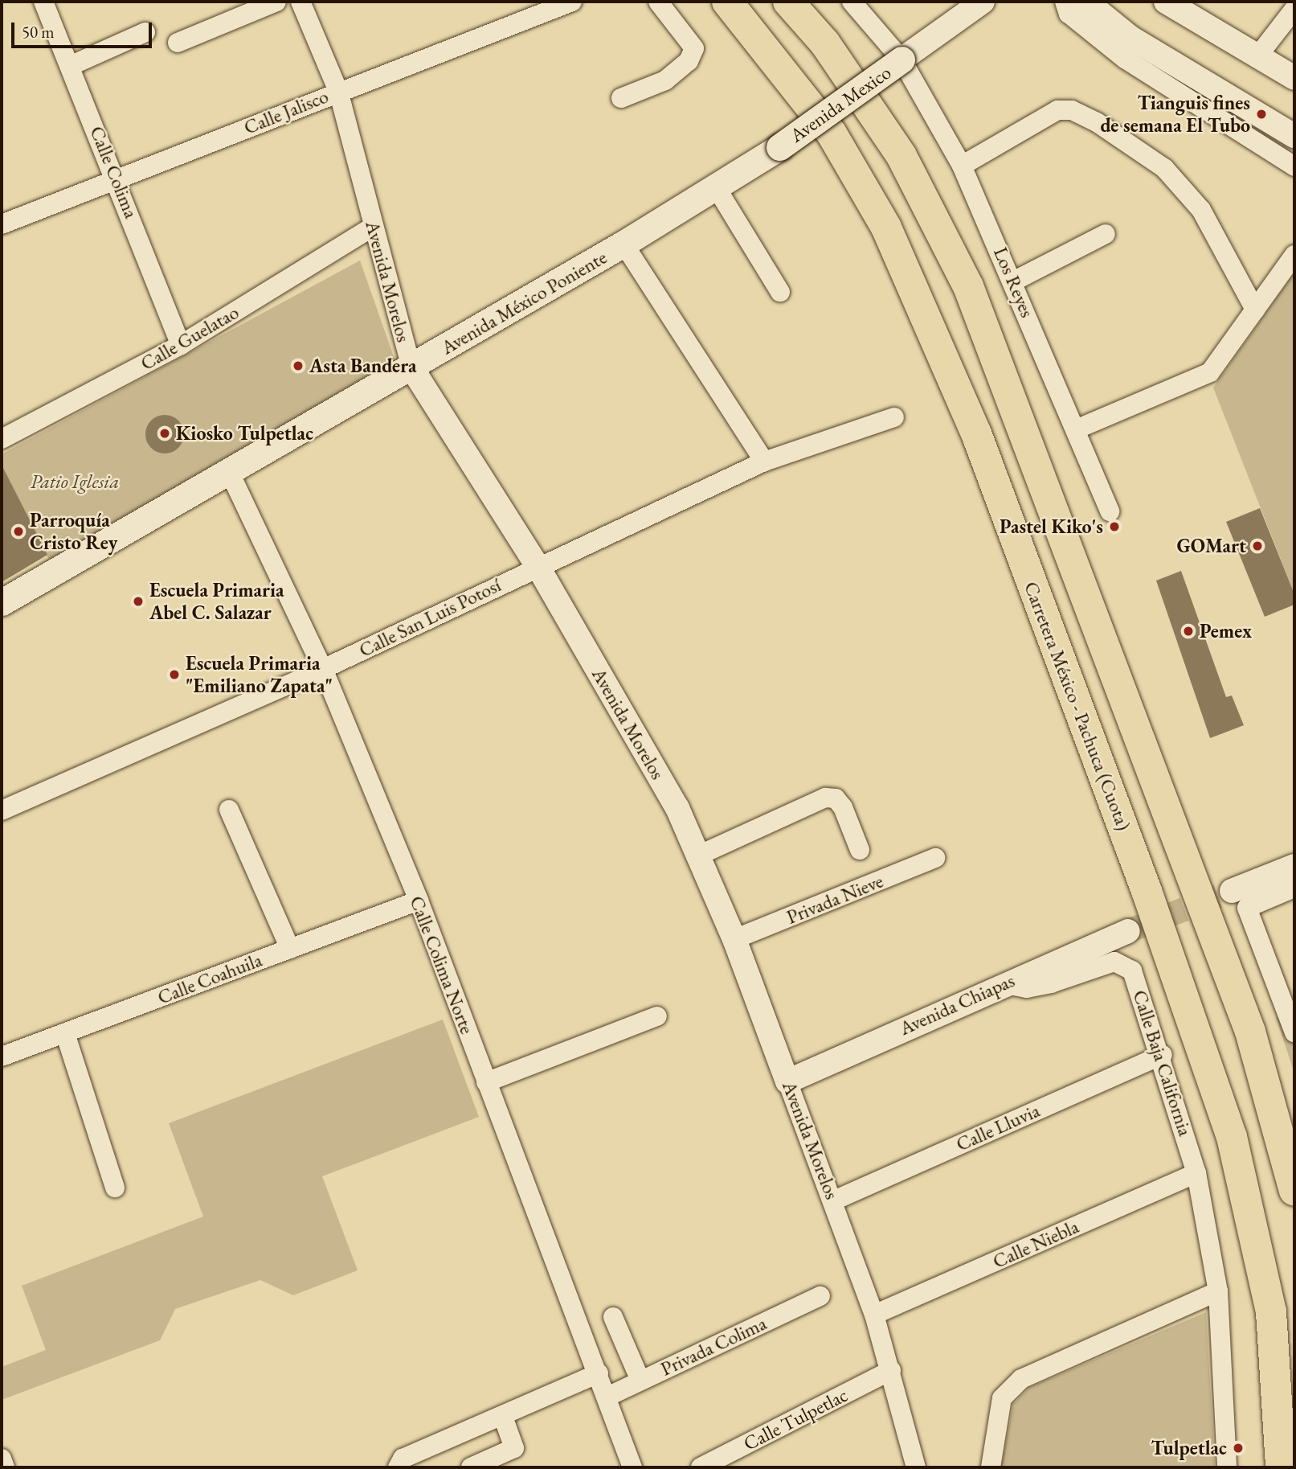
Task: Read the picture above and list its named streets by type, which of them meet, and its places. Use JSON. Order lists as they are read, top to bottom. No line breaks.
{"streets":{"highway":["Carretera México - Pachuca (Cuota)"],"main road":["Avenida Mexico","Avenida México Poniente"],"street":["Calle Jalisco","Calle Colima","Avenida Morelos","Los Reyes","Calle Guelatao","Calle San Luis Potosí","Privada Nieve","Calle Colima Norte","Calle Coahuila","Avenida Chiapas","Calle Baja California","Calle Lluvia","Calle Niebla","Privada Colima","Calle Tulpetlac"]},"crossings":[["Avenida Mexico","Los Reyes"],["Avenida Mexico","Avenida México Poniente"],["Calle Jalisco","Calle Colima"],["Calle Jalisco","Avenida Morelos"],["Calle Colima","Calle Guelatao"],["Avenida Morelos","Avenida México Poniente"],["Avenida Morelos","Calle Guelatao"],["Avenida Morelos","Calle San Luis Potosí"],["Avenida Morelos","Privada Nieve"],["Avenida Morelos","Avenida Chiapas"],["Avenida Morelos","Calle Lluvia"],["Avenida Morelos","Calle Niebla"],["Avenida Morelos","Calle Tulpetlac"],["Avenida México Poniente","Calle Colima Norte"],["Calle San Luis Potosí","Calle Colima Norte"],["Calle Colima Norte","Calle Coahuila"],["Calle Colima Norte","Privada Colima"],["Avenida Chiapas","Calle Baja California"],["Calle Baja California","Calle Lluvia"],["Calle Baja California","Calle Niebla"]],"parks":["Patio Iglesia"],"places":["Tianguis fines de semana El Tubo","Asta Bandera","Kiosko Tulpetlac","Pastel Kiko's","Parroquía Cristo Rey","GOMart","Escuela Primaria Abel C. Salazar","Pemex","Escuela Primaria \"Emiliano Zapata\"","Tulpetlac"],"scale_bar":"50 m"}
